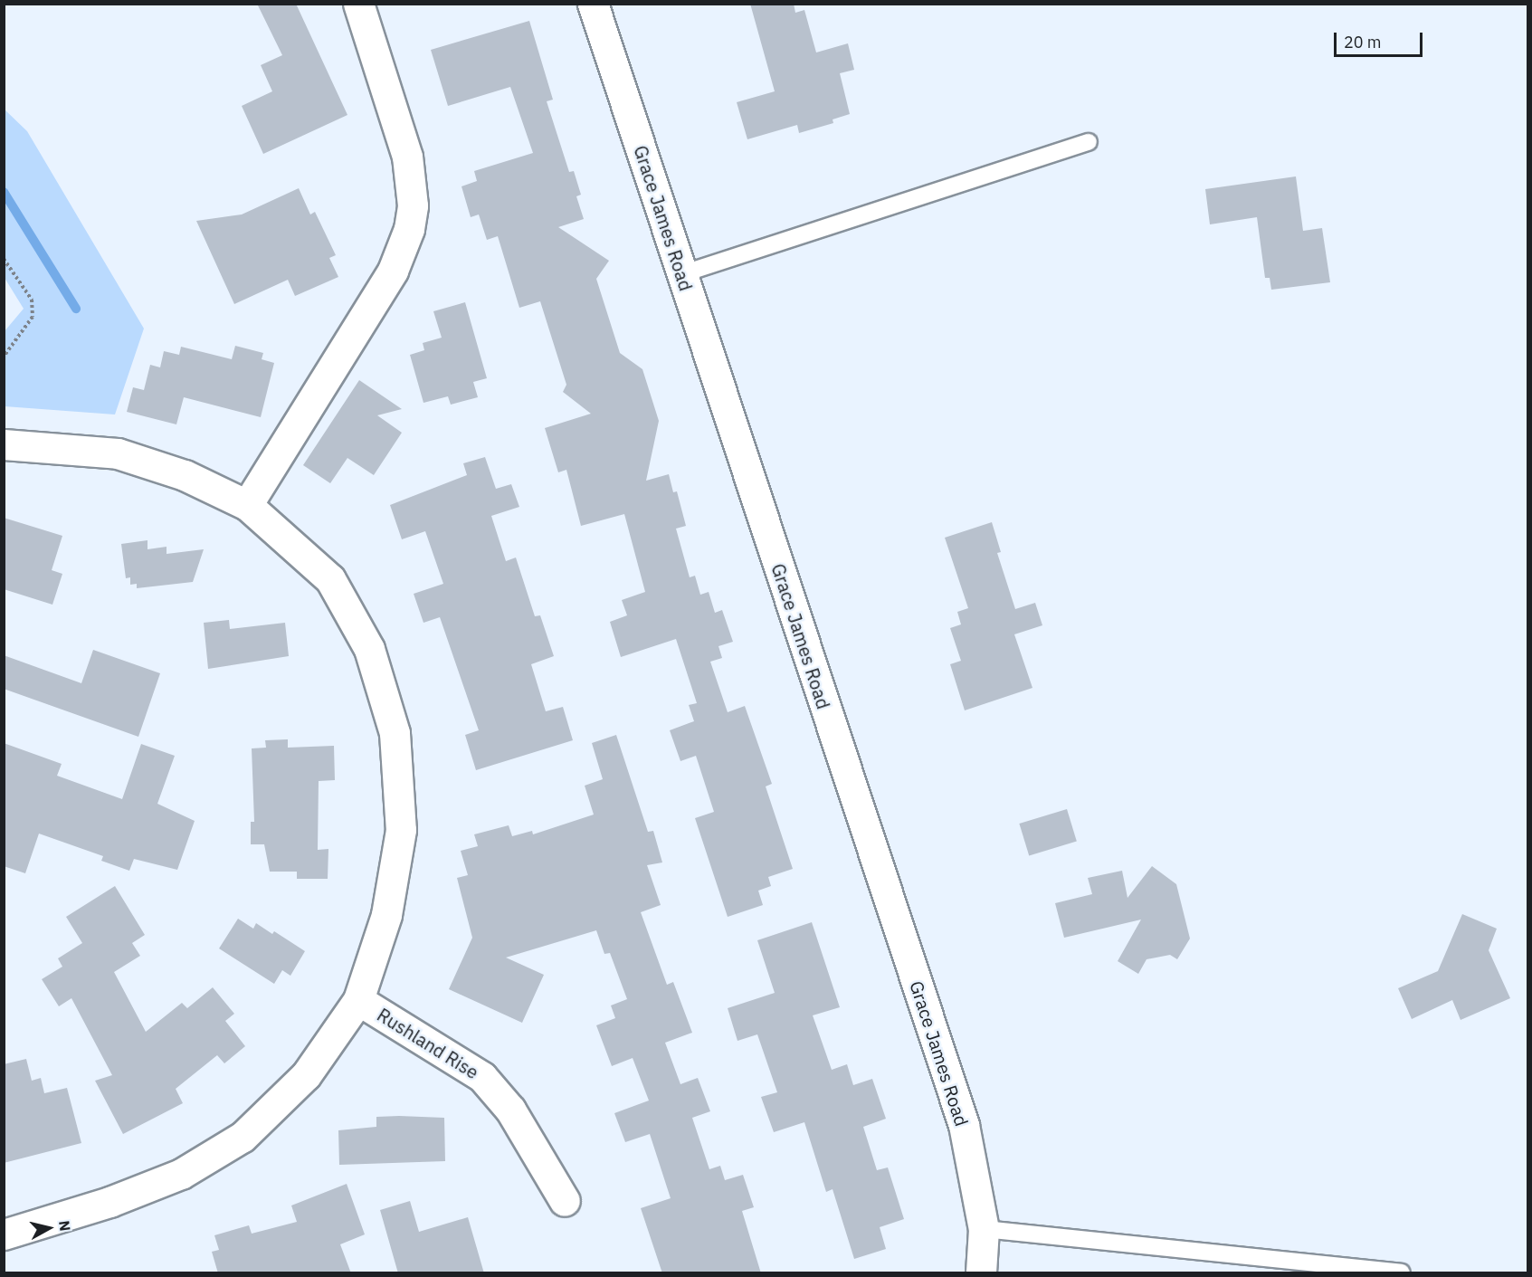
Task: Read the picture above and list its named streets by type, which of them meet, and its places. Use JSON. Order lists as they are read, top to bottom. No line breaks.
{"streets":{"street":["Grace James Road","Rushland Rise"]},"scale_bar":"20 m","north":"right"}
